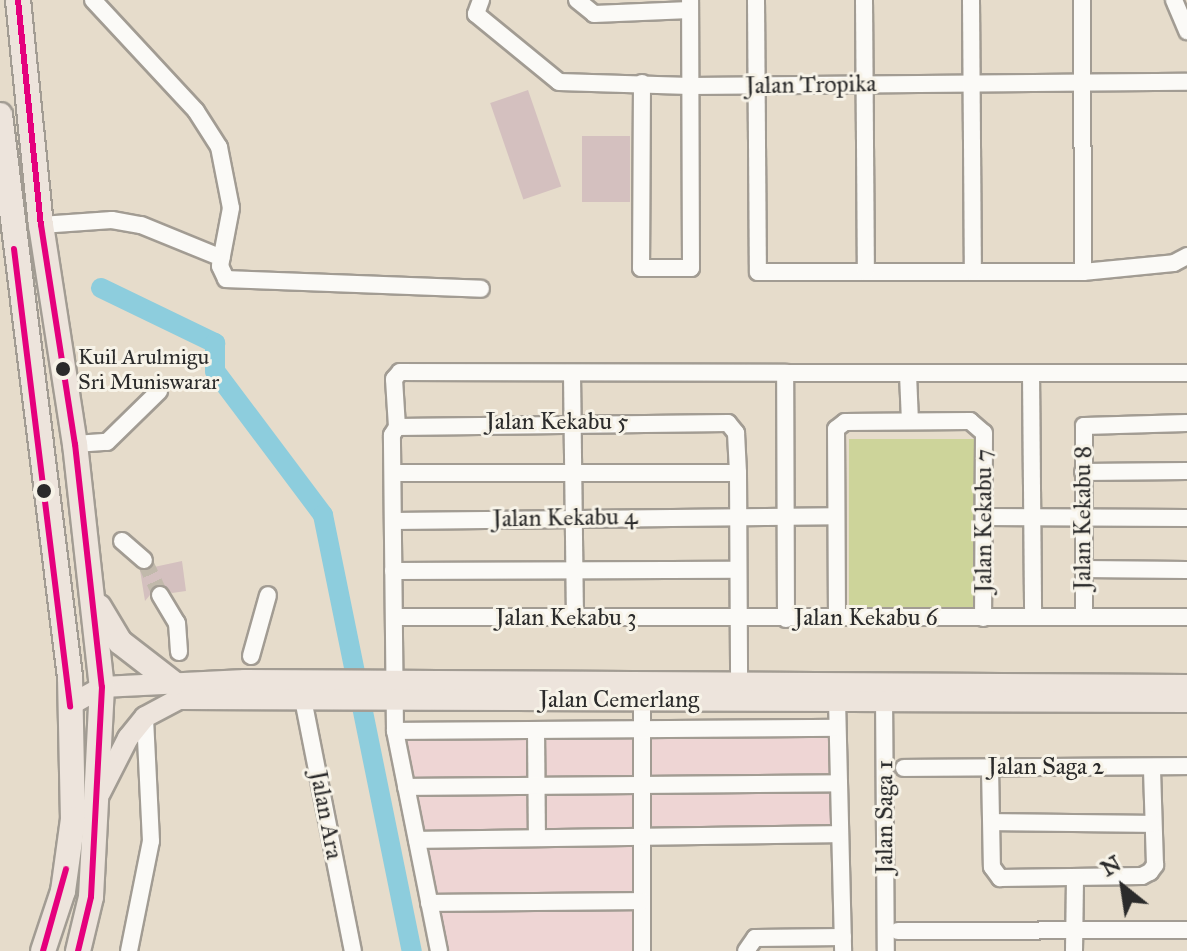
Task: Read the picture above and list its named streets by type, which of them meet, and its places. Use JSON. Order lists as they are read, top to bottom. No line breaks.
{"streets":{"main road":["Jalan Cemerlang"],"street":["Jalan Tropika","Jalan Kekabu 5","Jalan Kekabu 4","Jalan Kekabu 8","Jalan Kekabu 7","Jalan Kekabu 3","Jalan Kekabu 6","Jalan Saga 2","Jalan Ara","Jalan Saga 1"]},"crossings":[["Jalan Kekabu 4","Jalan Kekabu 7"],["Jalan Kekabu 8","Jalan Kekabu 6"],["Jalan Kekabu 7","Jalan Kekabu 6"],["Jalan Kekabu 3","Jalan Kekabu 6"],["Jalan Cemerlang","Jalan Ara"],["Jalan Cemerlang","Jalan Saga 1"]],"places":["Kuil Arulmigu Sri Muniswarar"],"north":"top left"}
